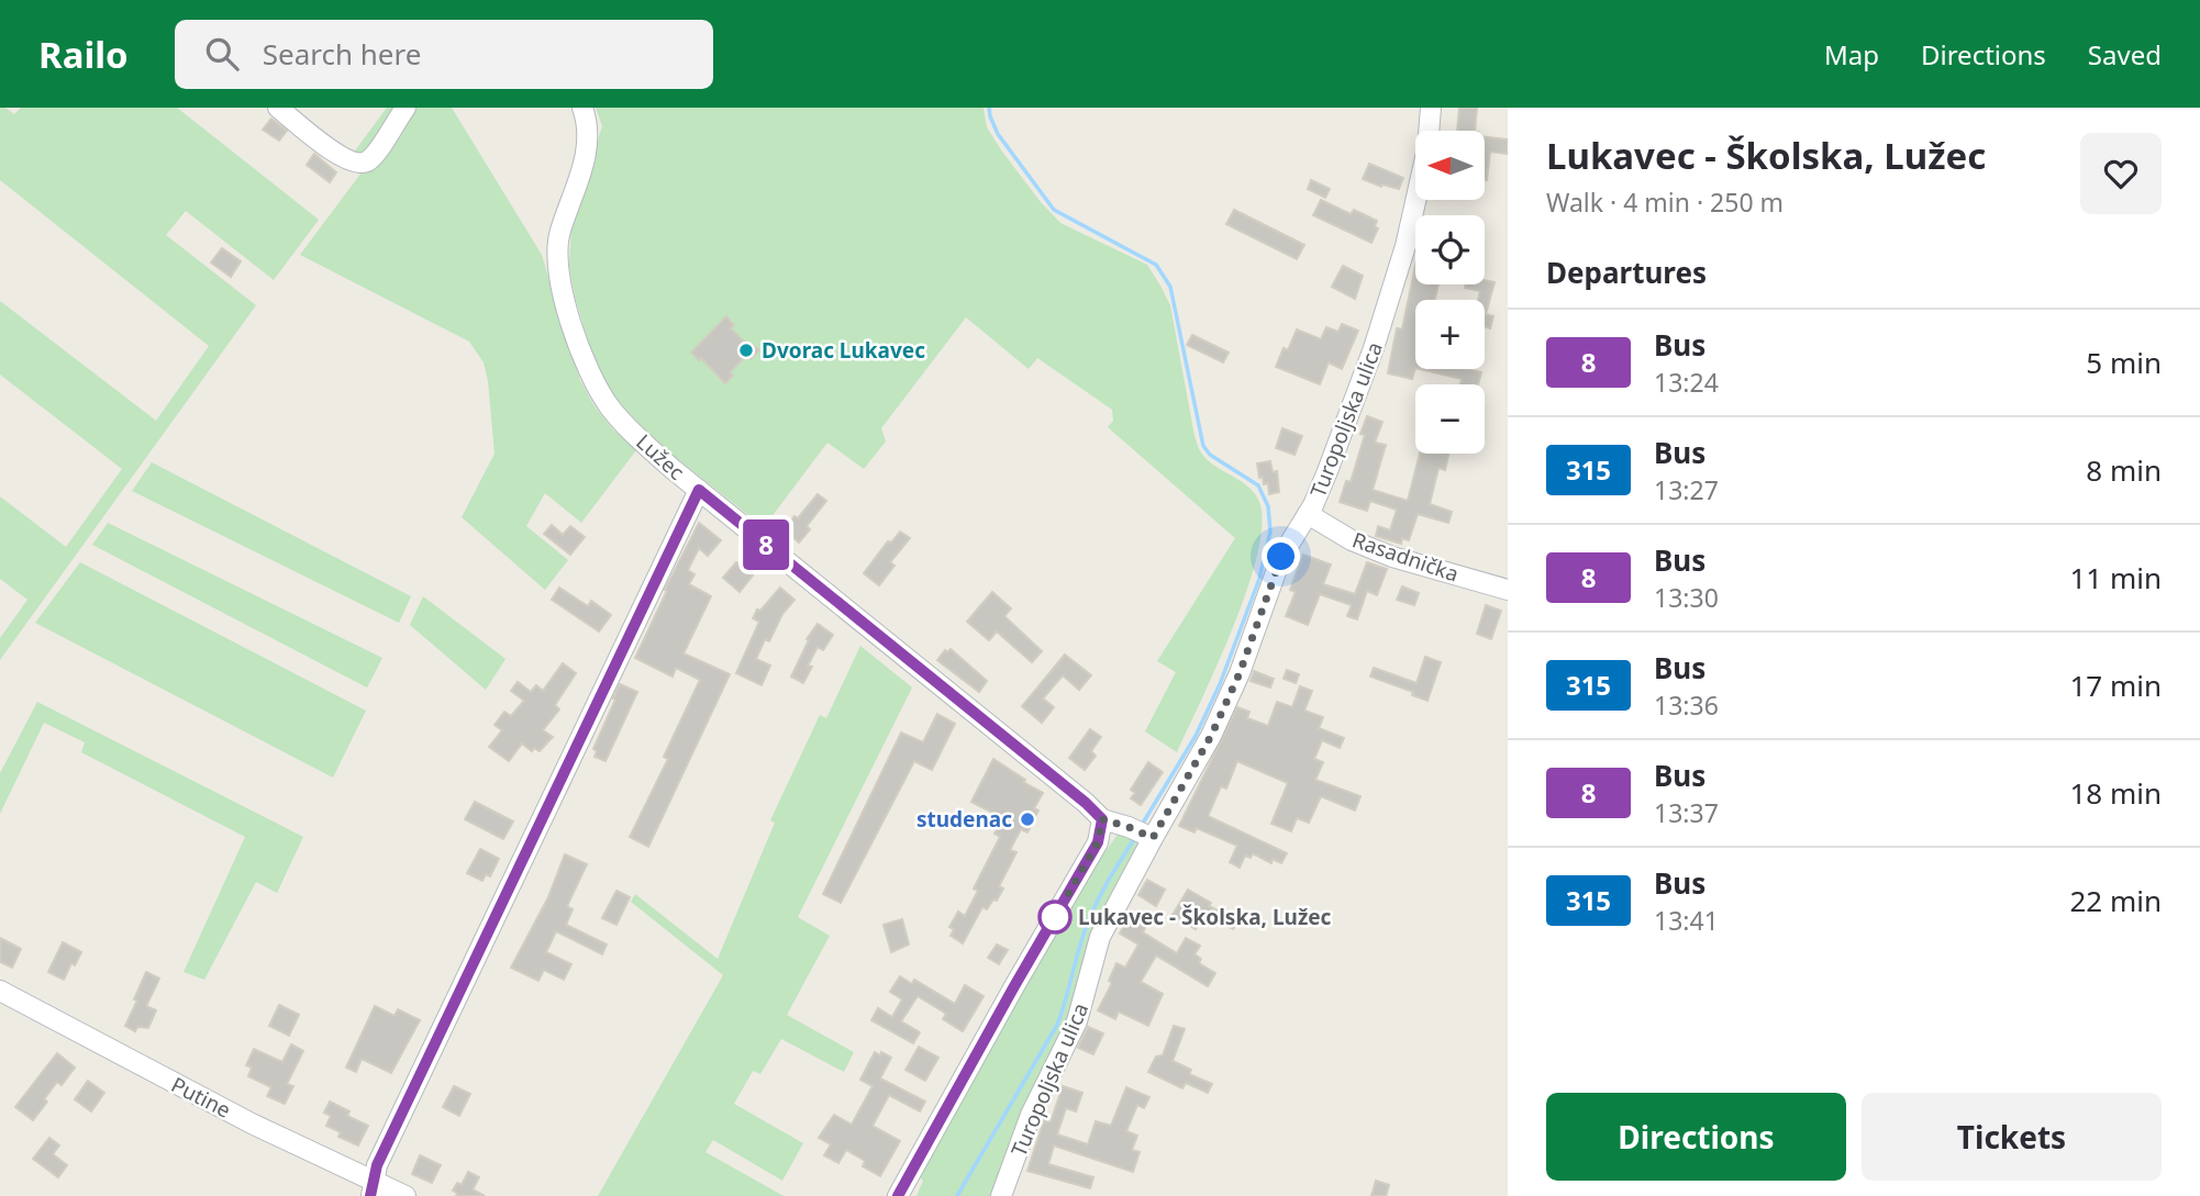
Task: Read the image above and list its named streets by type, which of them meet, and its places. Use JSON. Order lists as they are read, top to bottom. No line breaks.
{"streets":{"street":["Turopoljska ulica","Lužec","Rasadnička","Putine"]},"crossings":[["Turopoljska ulica","Rasadnička"]],"places":["Dvorac Lukavec","studenac","Lukavec - Školska, Lužec"],"lines":["bus line 8"],"north":"left","page":{"header":"Railo","search":"Search here","nav":["Map","Directions","Saved"],"on_map":"8","heading":[["Lukavec - Školska, Lužec","Walk · 4 min · 250 m"],"Departures"],"map_buttons":["+","−"],"list":[{"mark":"8","name":"Bus","note":"13:24","value":"5 min"},{"mark":"315","name":"Bus","note":"13:27","value":"8 min"},{"mark":"8","name":"Bus","note":"13:30","value":"11 min"},{"mark":"315","name":"Bus","note":"13:36","value":"17 min"},{"mark":"8","name":"Bus","note":"13:37","value":"18 min"},{"mark":"315","name":"Bus","note":"13:41","value":"22 min"}],"buttons":["Directions","Tickets"]}}
